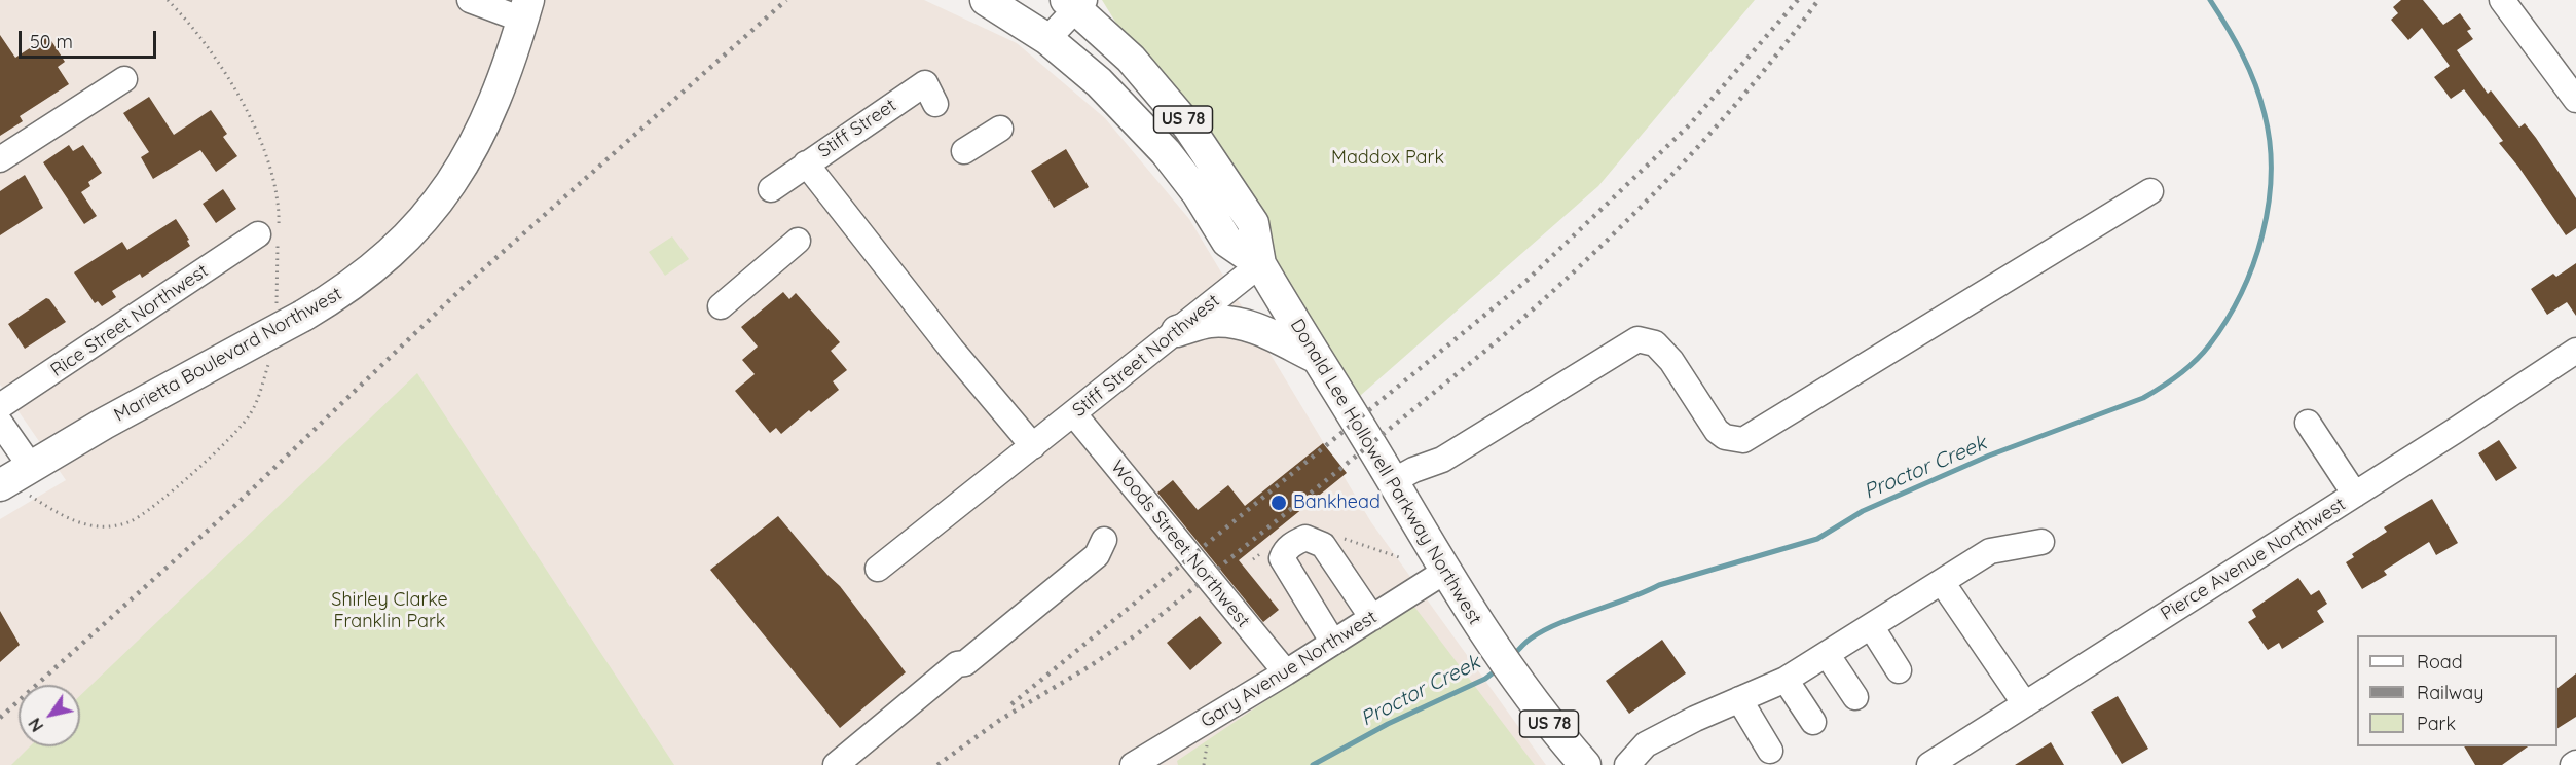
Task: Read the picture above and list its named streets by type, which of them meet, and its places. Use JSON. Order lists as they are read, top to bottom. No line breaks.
{"streets":{"main road":["US 78","Marietta Boulevard Northwest","Donald Lee Hollowell Parkway Northwest"],"street":["Stiff Street","Rice Street Northwest","Stiff Street Northwest","Woods Street Northwest","Pierce Avenue Northwest","Gary Avenue Northwest"]},"crossings":[["Stiff Street Northwest","Donald Lee Hollowell Parkway Northwest"],["Stiff Street Northwest","Woods Street Northwest"],["Donald Lee Hollowell Parkway Northwest","Gary Avenue Northwest"],["Woods Street Northwest","Gary Avenue Northwest"]],"water":["Proctor Creek"],"parks":["Maddox Park","Shirley Clarke Franklin Park"],"places":["Bankhead"],"legend":["Road","Railway","Park"],"scale_bar":"50 m","north":"bottom left"}
